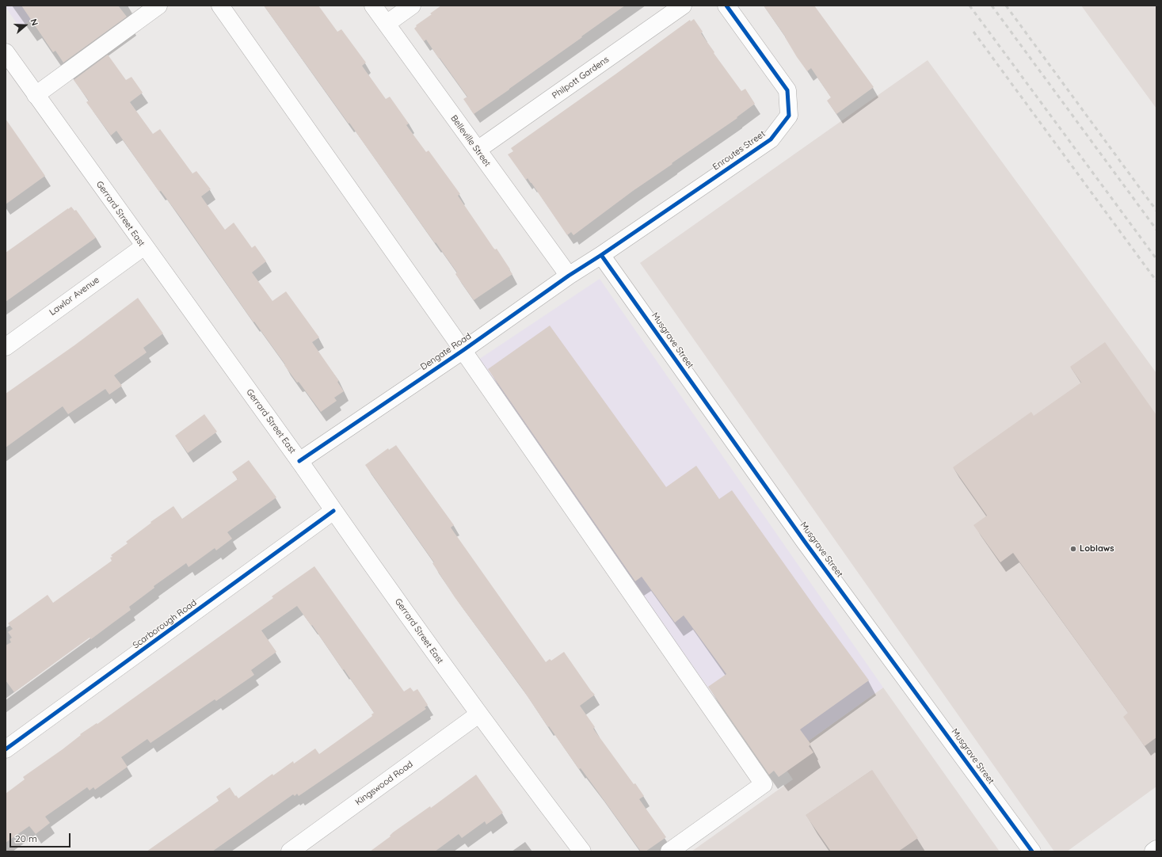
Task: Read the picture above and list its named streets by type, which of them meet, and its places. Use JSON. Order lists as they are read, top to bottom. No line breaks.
{"streets":{"street":["Philpott Gardens","Belleville Street","Enroutes Street","Gerrard Street East","Lawlor Avenue","Musgrave Street","Dengate Road","Scarborough Road","Kingswood Road"]},"crossings":[["Philpott Gardens","Belleville Street"],["Belleville Street","Dengate Road"],["Enroutes Street","Musgrave Street"],["Enroutes Street","Dengate Road"],["Gerrard Street East","Lawlor Avenue"],["Gerrard Street East","Dengate Road"],["Gerrard Street East","Scarborough Road"],["Gerrard Street East","Kingswood Road"],["Musgrave Street","Dengate Road"]],"places":["Loblaws"],"scale_bar":"20 m","north":"right"}
